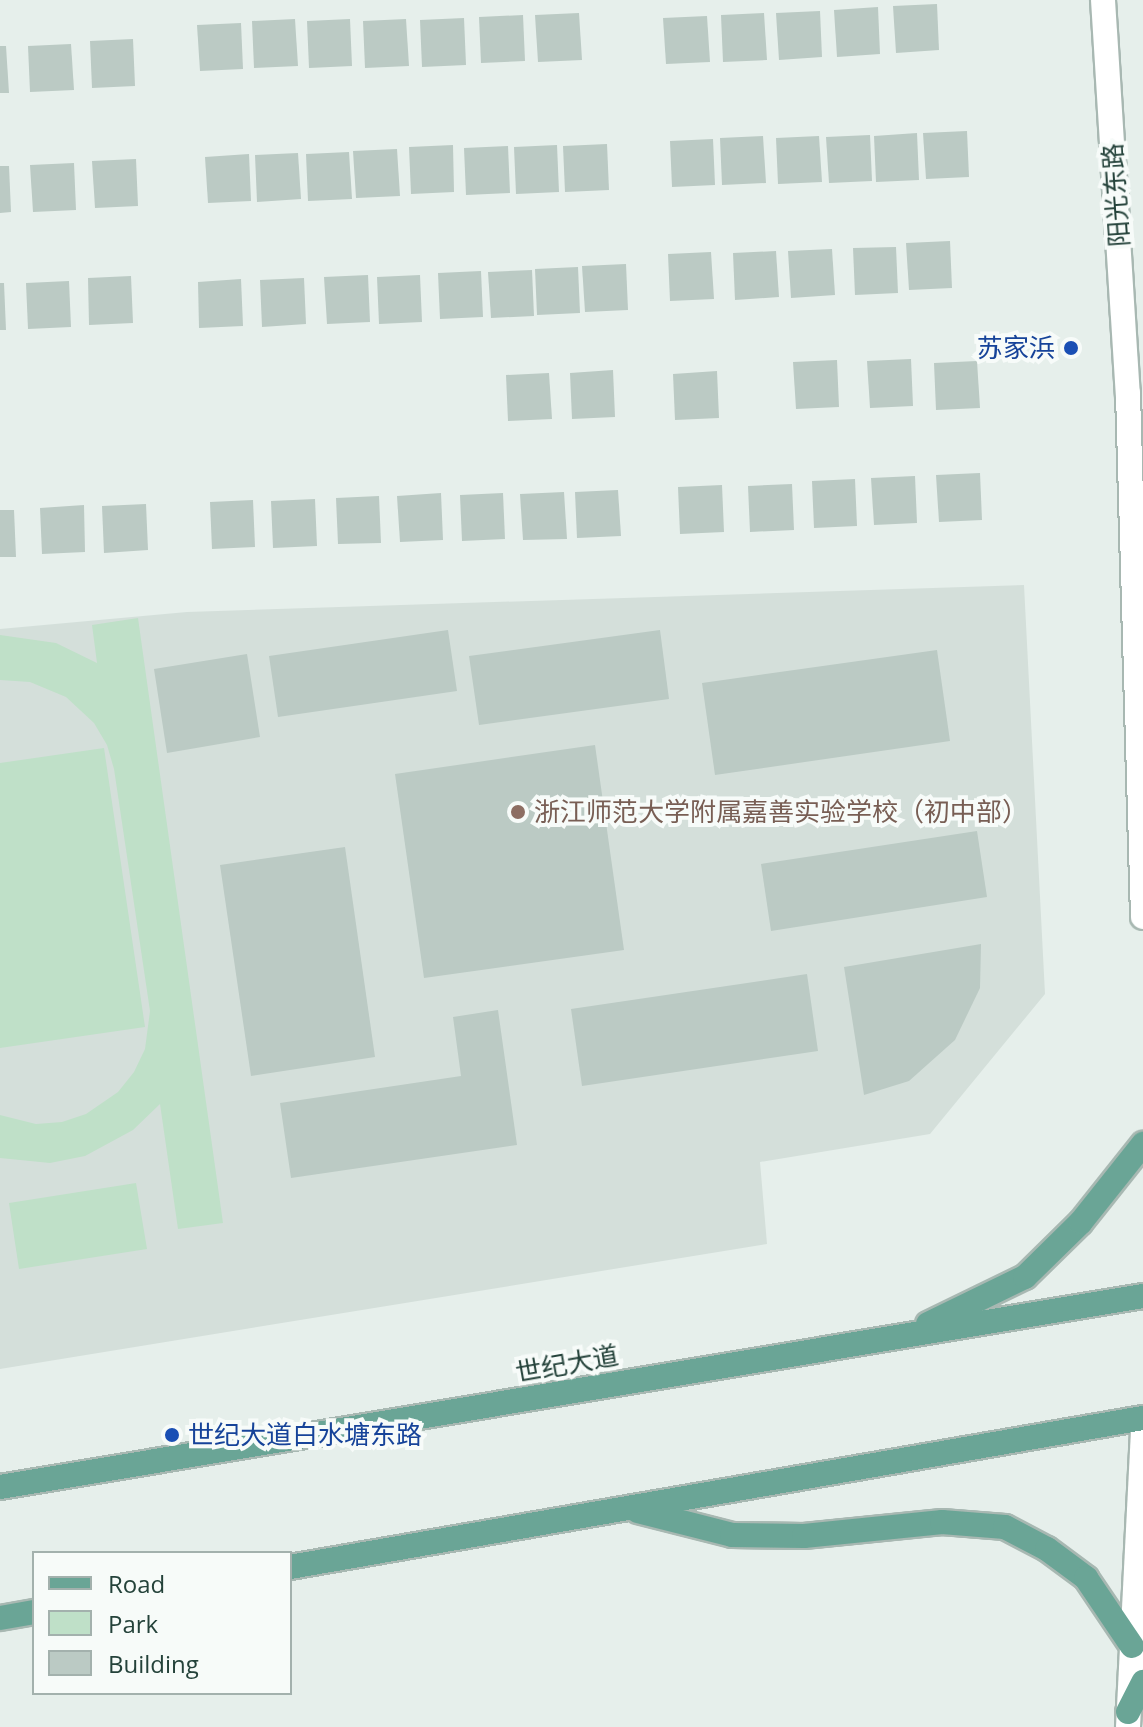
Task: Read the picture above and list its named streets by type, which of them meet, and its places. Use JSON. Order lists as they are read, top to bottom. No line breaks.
{"streets":{"main road":["世纪大道"],"street":["阳光东路"]},"places":["苏家浜","浙江师范大学附属嘉善实验学校（初中部）","世纪大道白水塘东路"],"legend":["Road","Park","Building"]}
